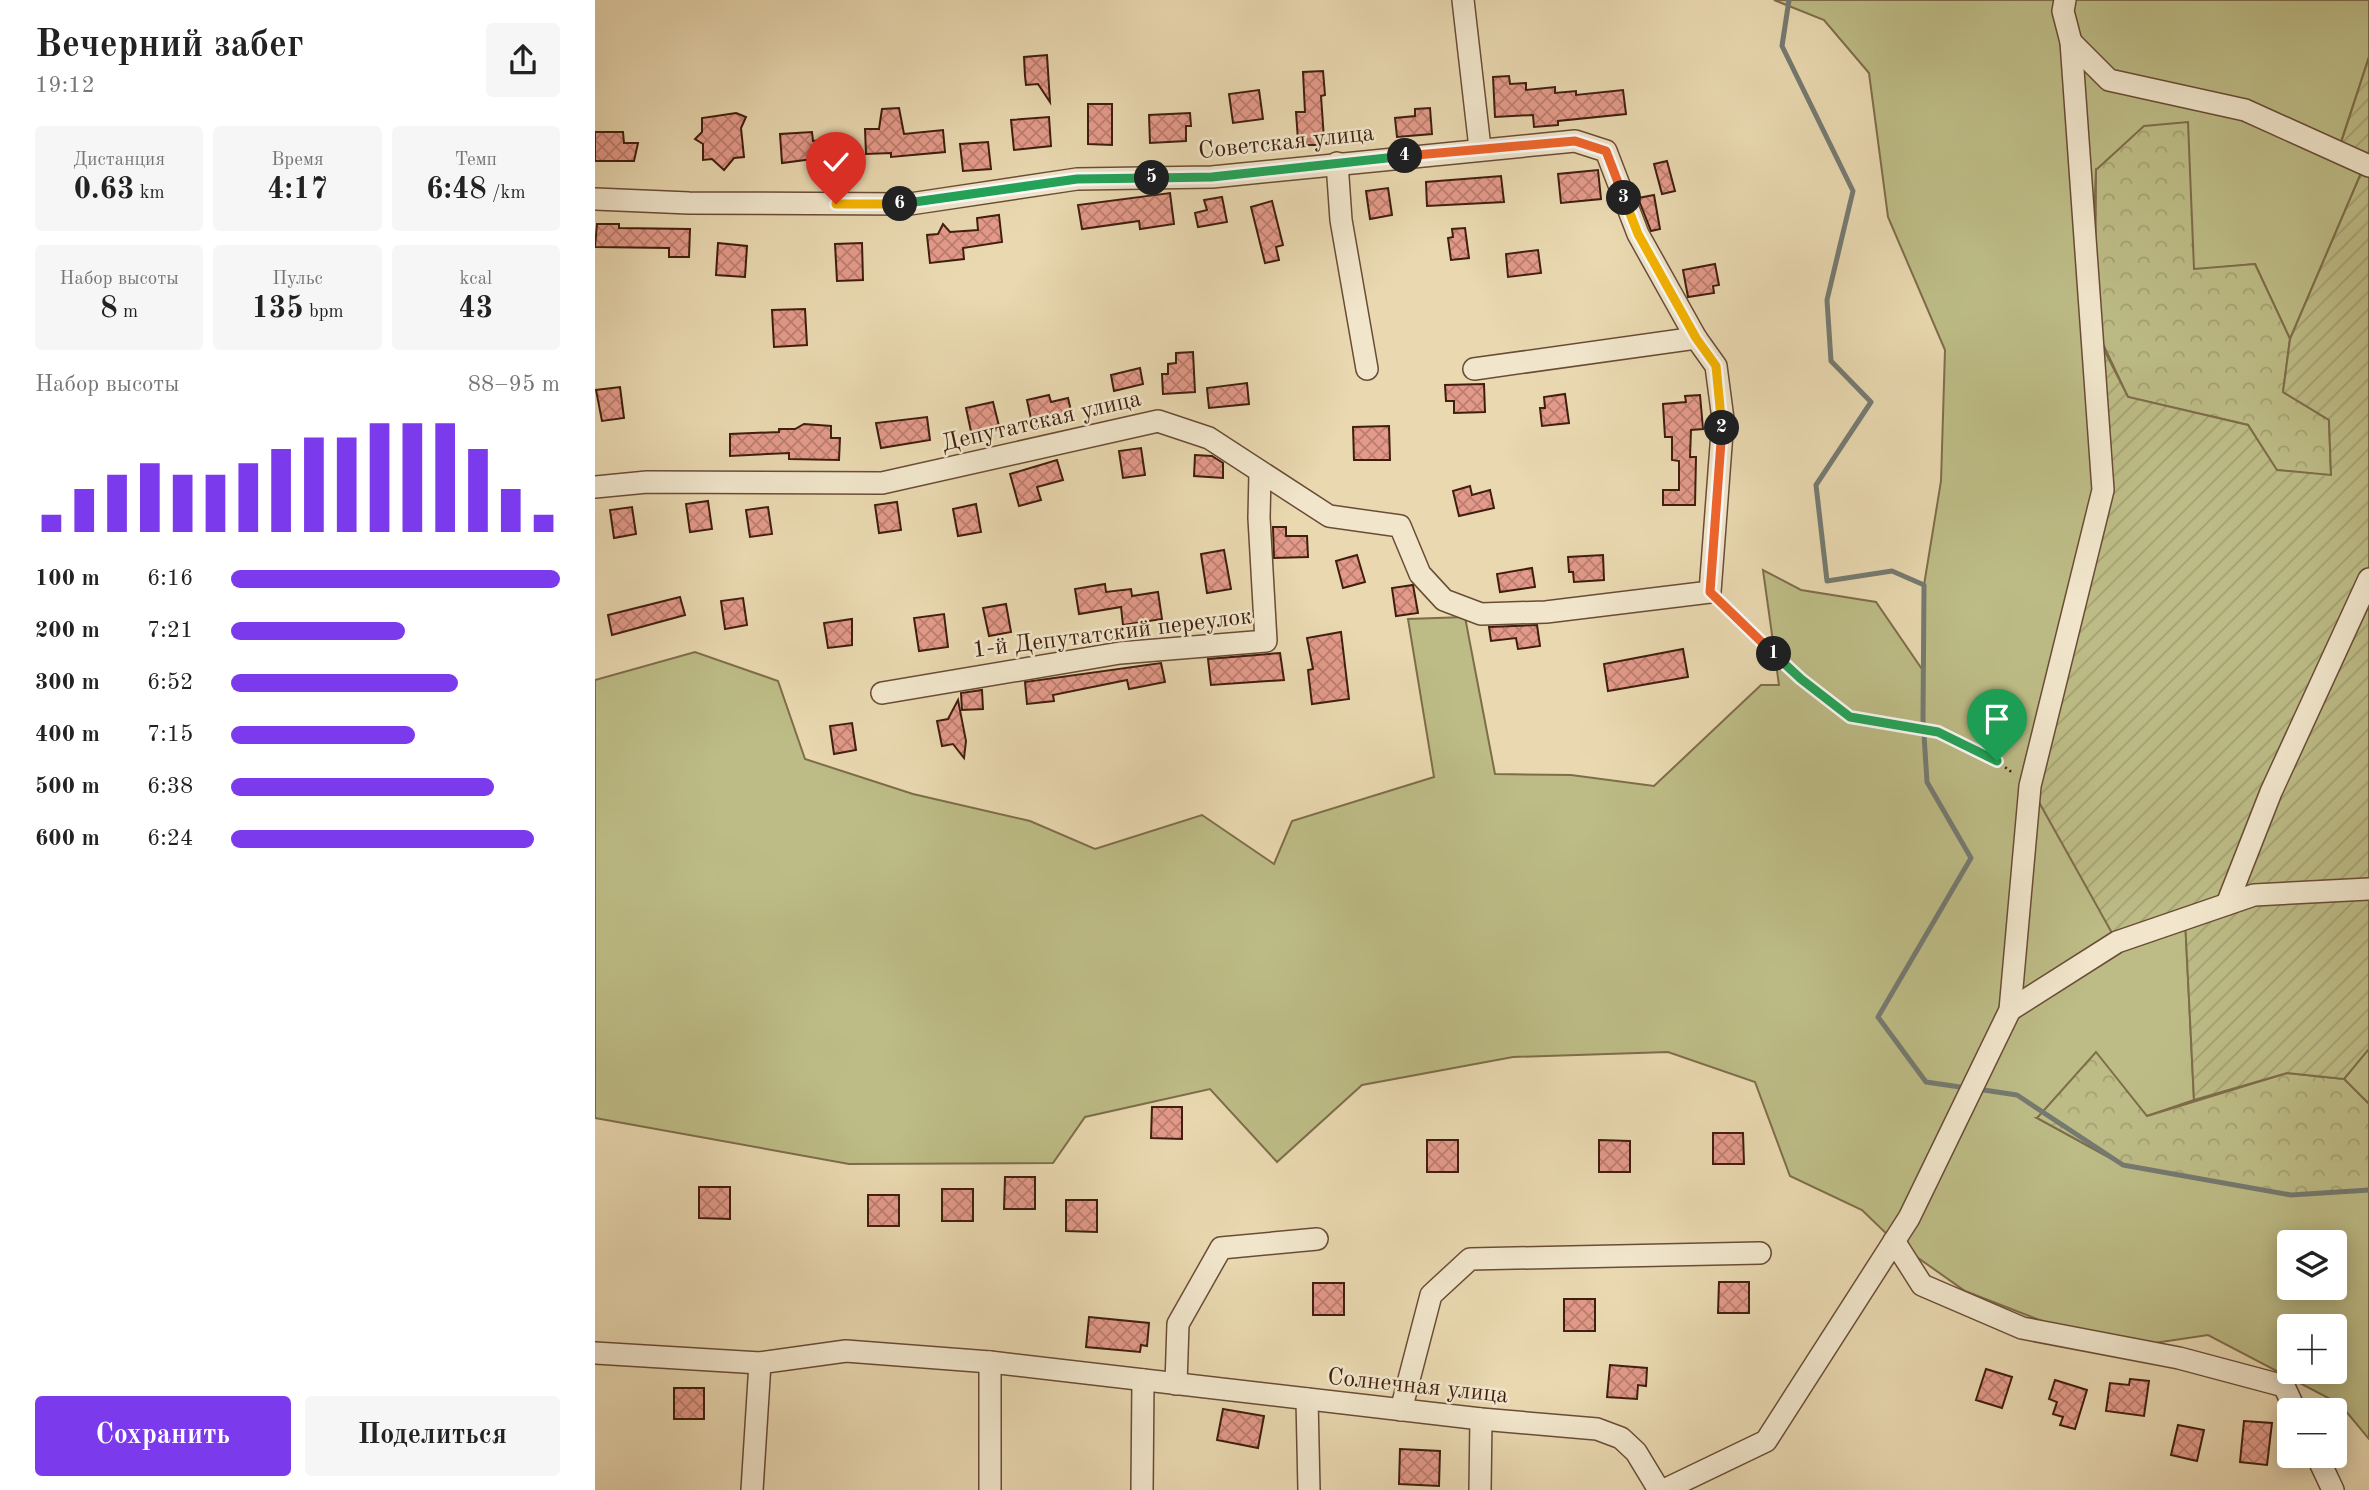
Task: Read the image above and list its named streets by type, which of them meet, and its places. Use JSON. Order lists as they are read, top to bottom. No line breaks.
{"streets":{"street":["Советская улица","Депутатская улица","1-й Депутатский переулок","Солнечная улица"]},"crossings":[["Депутатская улица","1-й Депутатский переулок"]],"page":{"heading":["Вечерний забег","19:12"],"stats":[["Дистанция","0.63 km"],["Время","4:17"],["Темп","6:48 /km"],["Набор высоты","8 m"],["Пульс","135 bpm"],["kcal","43"]],"pins":["4","5","3","6","2","1"],"chart":["Набор высоты","88–95 m"],"list":[{"name":"100 m","note":"6:16"},{"name":"200 m","note":"7:21"},{"name":"300 m","note":"6:52"},{"name":"400 m","note":"7:15"},{"name":"500 m","note":"6:38"},{"name":"600 m","note":"6:24"}],"map_buttons":["+","−"],"buttons":["Сохранить","Поделиться"]}}
